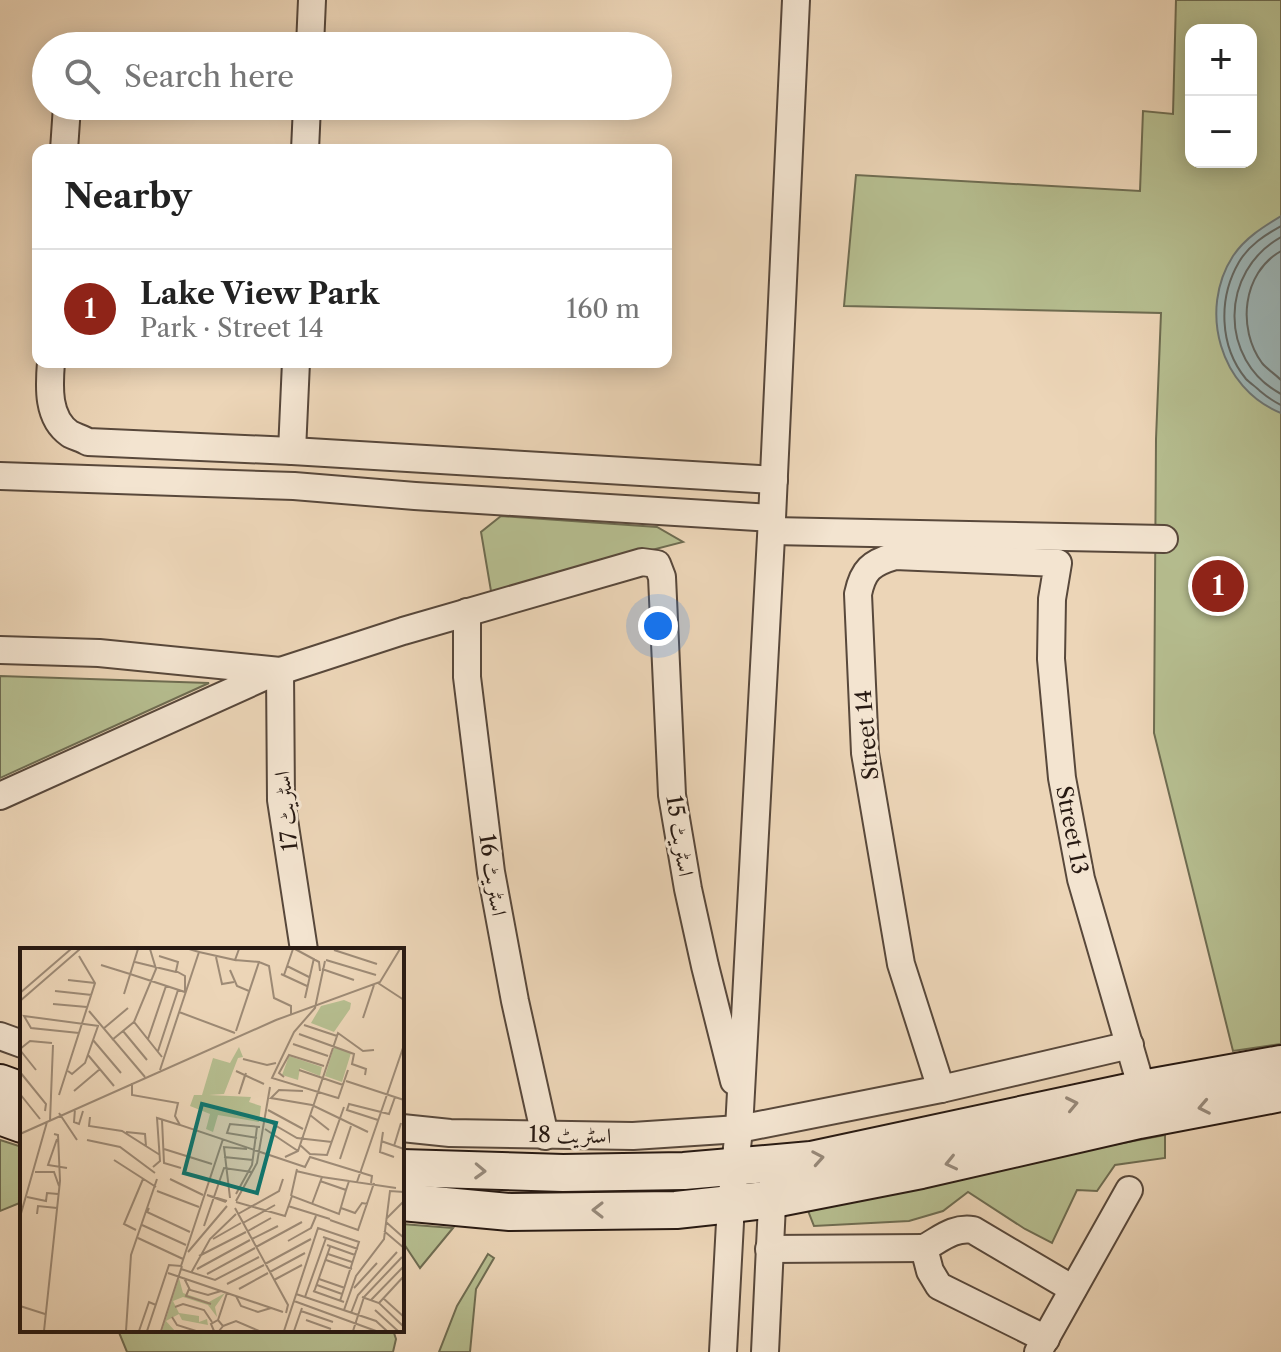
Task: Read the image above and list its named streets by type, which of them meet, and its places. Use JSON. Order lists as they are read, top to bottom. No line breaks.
{"streets":{"street":["Street 14","اسٹریٹ 17","Street 13","اسٹریٹ 15","اسٹریٹ 16","اسٹریٹ 18"]},"crossings":[["Street 14","Street 13"],["Street 14","اسٹریٹ 18"],["Street 13","اسٹریٹ 18"],["اسٹریٹ 15","اسٹریٹ 16"],["اسٹریٹ 16","اسٹریٹ 18"]],"page":{"map_buttons":["+","−"],"search":"Search here","heading":"Nearby","list":[{"mark":"1","name":"Lake View Park","note":"Park · Street 14","value":"160 m"}],"pins":"1"}}
